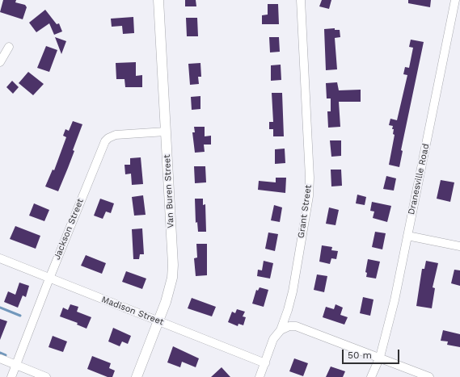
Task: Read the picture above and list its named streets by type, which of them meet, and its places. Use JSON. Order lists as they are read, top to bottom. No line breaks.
{"streets":{"street":["Dranesville Road","Van Buren Street","Grant Street","Jackson Street","Madison Street"]},"crossings":[["Van Buren Street","Jackson Street"],["Van Buren Street","Madison Street"],["Grant Street","Madison Street"],["Jackson Street","Madison Street"]],"scale_bar":"50 m"}
